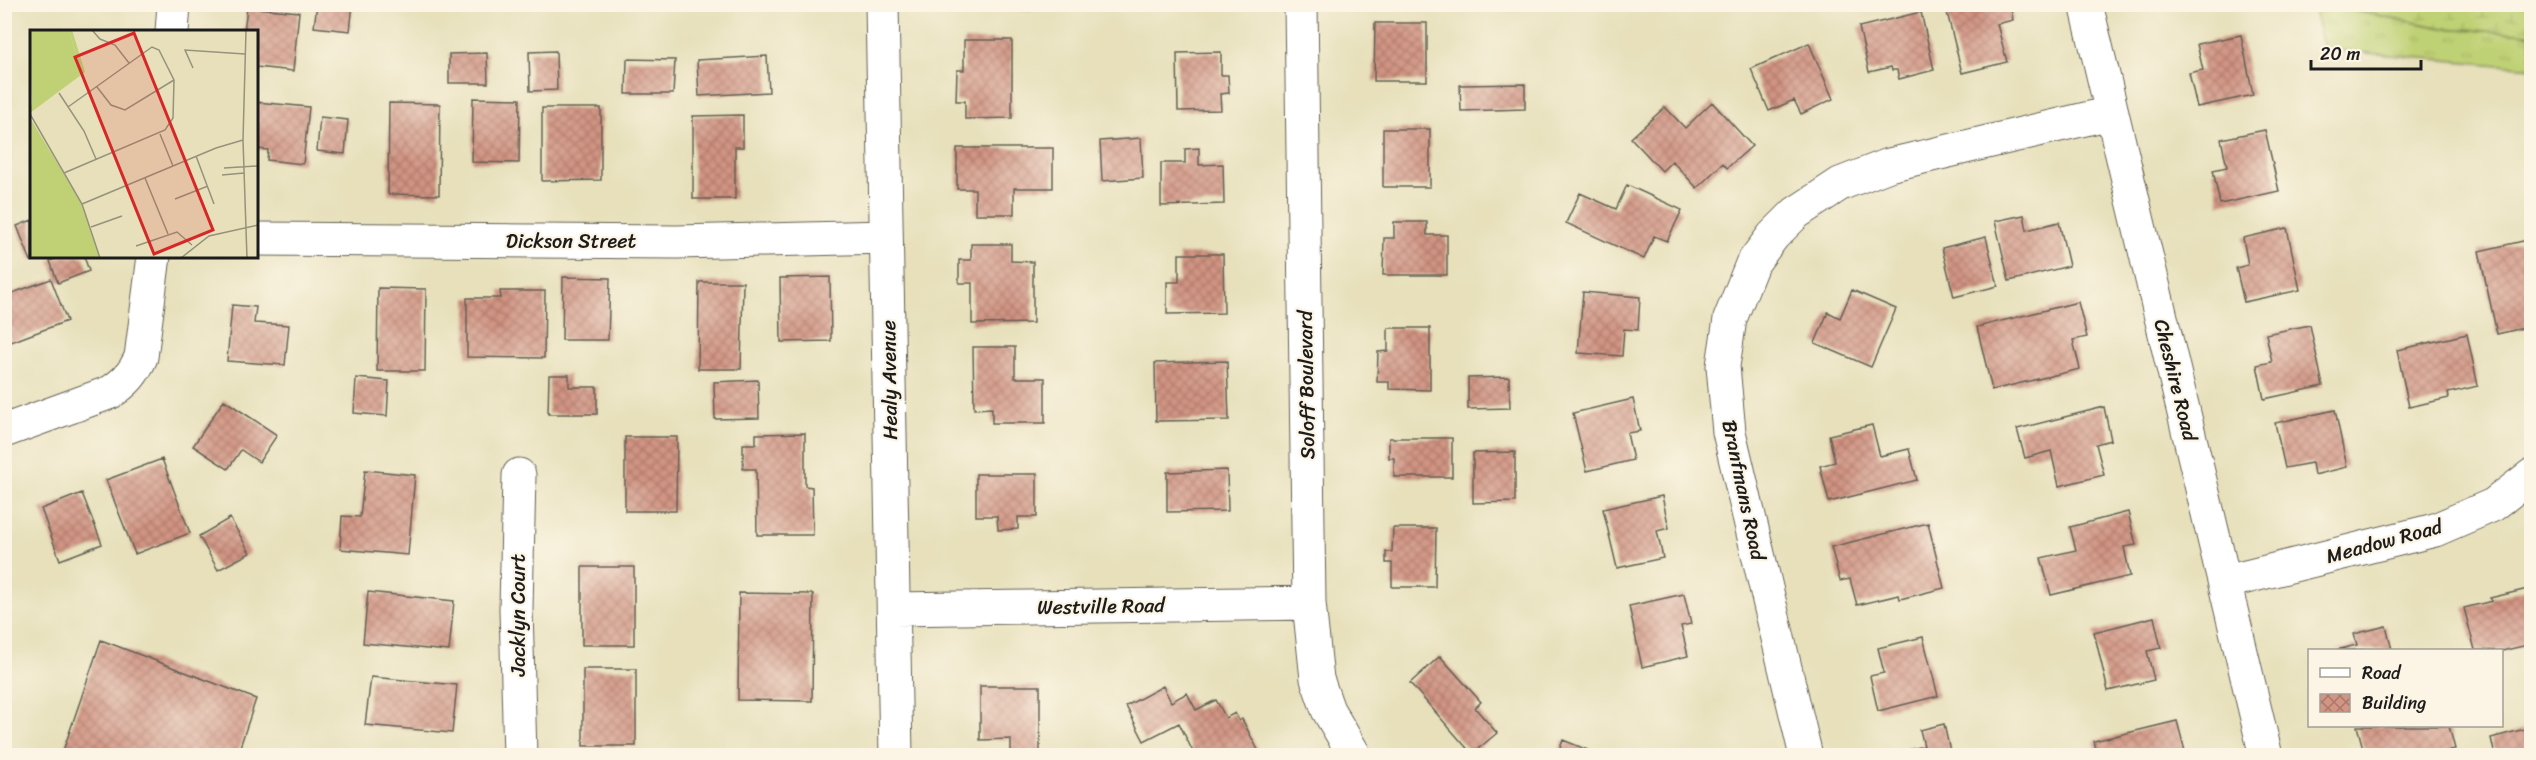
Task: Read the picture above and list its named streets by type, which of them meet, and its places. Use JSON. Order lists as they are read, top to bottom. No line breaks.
{"streets":{"street":["Dickson Street","Healy Avenue","Cheshire Road","Soloff Boulevard","Branfmans Road","Meadow Road","Westville Road","Jacklyn Court"]},"crossings":[["Dickson Street","Healy Avenue"],["Healy Avenue","Westville Road"],["Cheshire Road","Branfmans Road"],["Cheshire Road","Meadow Road"],["Soloff Boulevard","Westville Road"]],"legend":["Road","Building"],"scale_bar":"20 m"}
